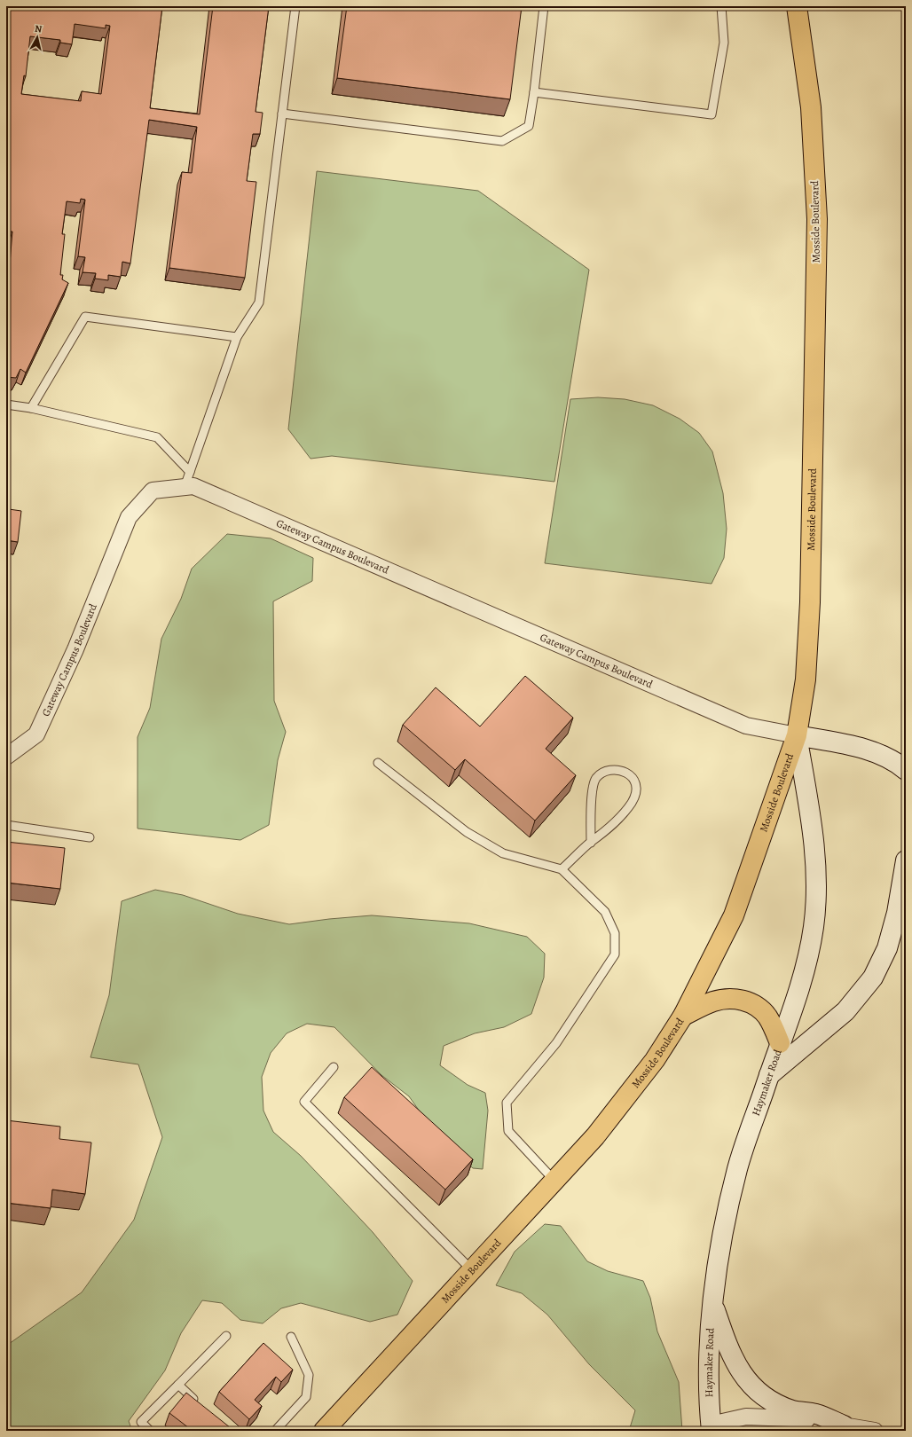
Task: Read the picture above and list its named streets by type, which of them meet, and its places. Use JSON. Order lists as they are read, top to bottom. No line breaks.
{"streets":{"main road":["Mosside Boulevard","Haymaker Road"],"street":["Gateway Campus Boulevard"]},"crossings":[["Mosside Boulevard","Gateway Campus Boulevard"],["Mosside Boulevard","Haymaker Road"],["Gateway Campus Boulevard","Haymaker Road"]],"north":"top"}
